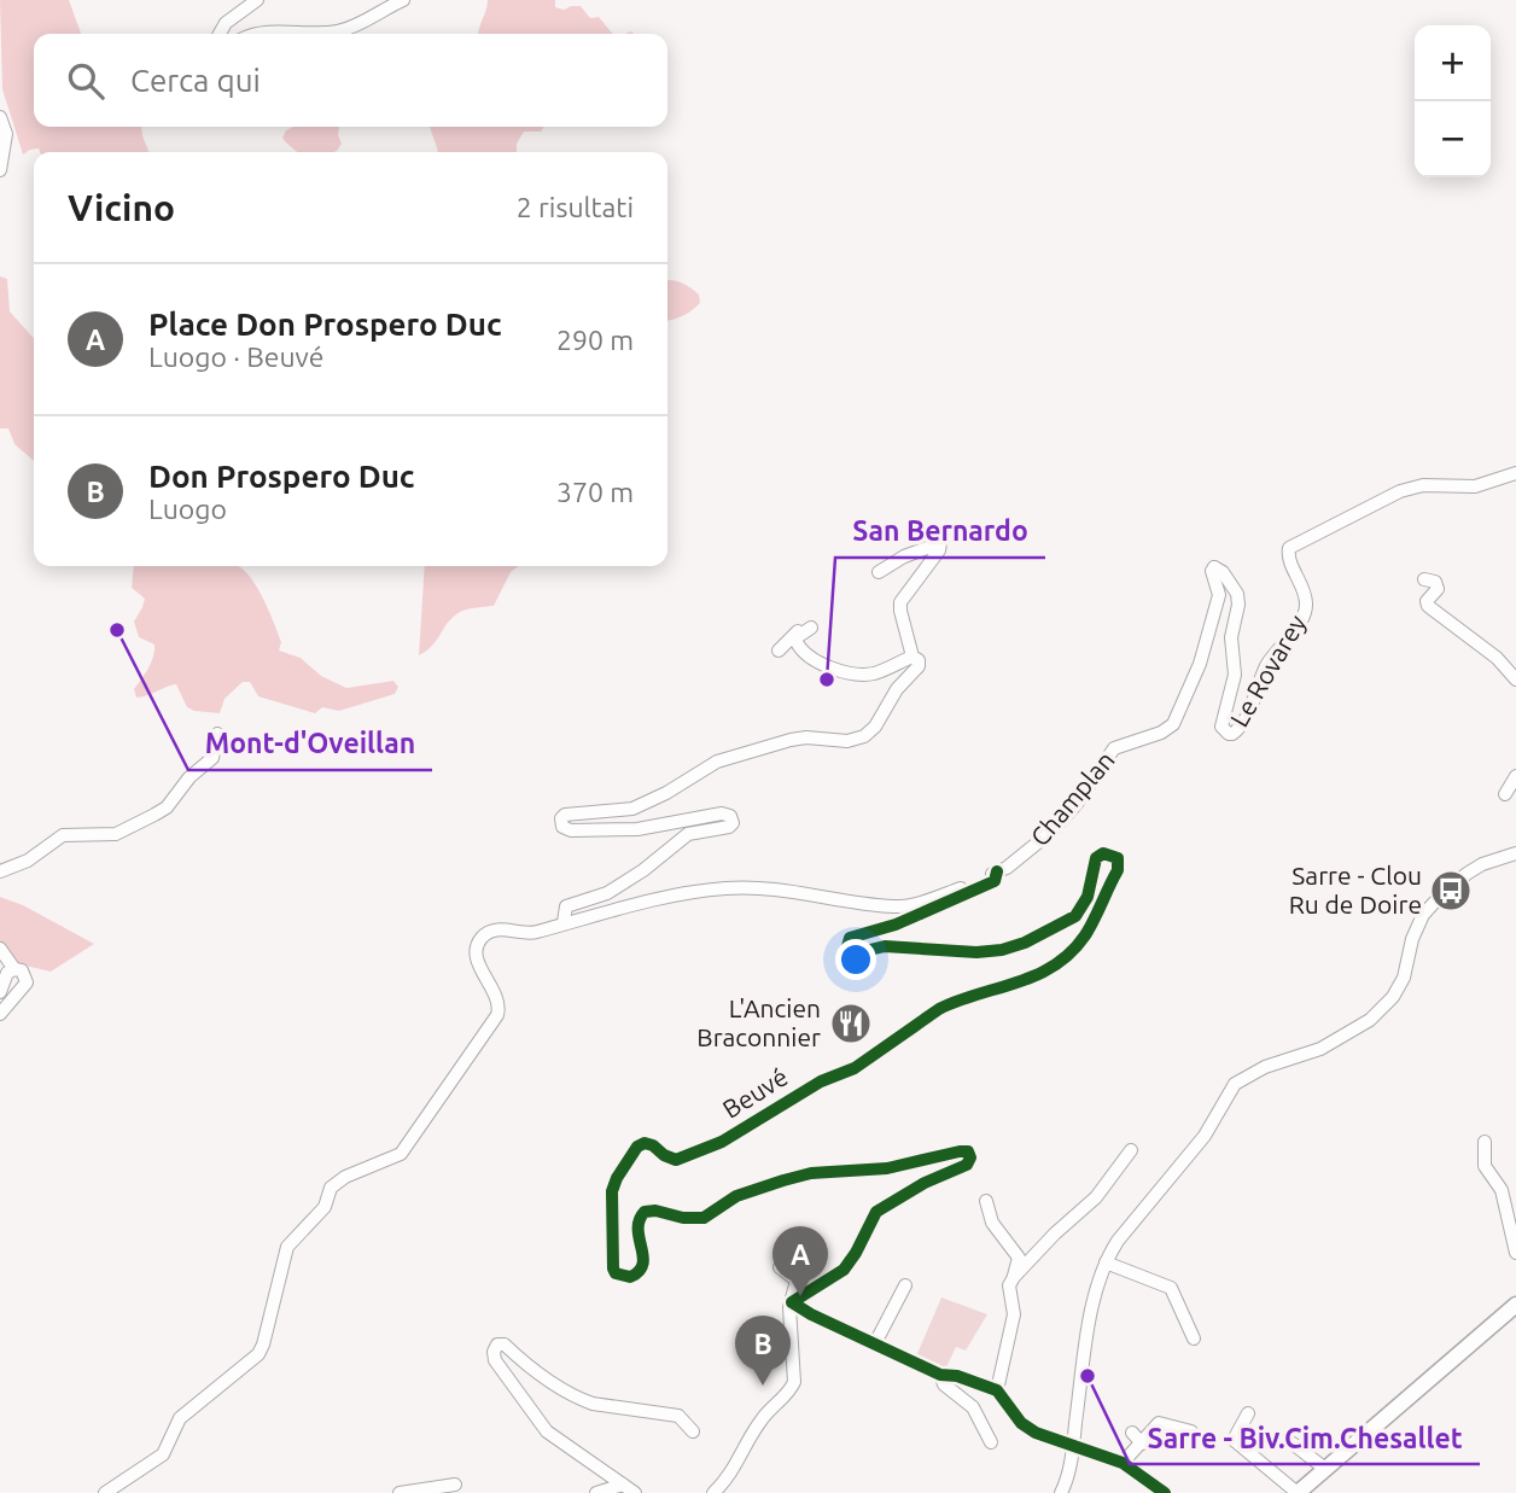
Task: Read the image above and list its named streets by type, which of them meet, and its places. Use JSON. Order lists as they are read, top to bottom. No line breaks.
{"streets":{"street":["Le Rovarey","Champlan","Beuvé"]},"crossings":[["Le Rovarey","Champlan"],["Champlan","Beuvé"]],"places":{"other":["Mont-d'Oveillan","San Bernardo","Sarre - Biv.Cim.Chesallet"],"bus stop":["Sarre - Clou Ru de Doire"],"restaurant":["L'Ancien Braconnier"]},"page":{"map_buttons":["+","−"],"search":"Cerca qui","heading":["Vicino","2 risultati"],"list":[{"mark":"A","name":"Place Don Prospero Duc","note":"Luogo · Beuvé","value":"290 m"},{"mark":"B","name":"Don Prospero Duc","note":"Luogo","value":"370 m"}],"pins":["A","B"]}}
